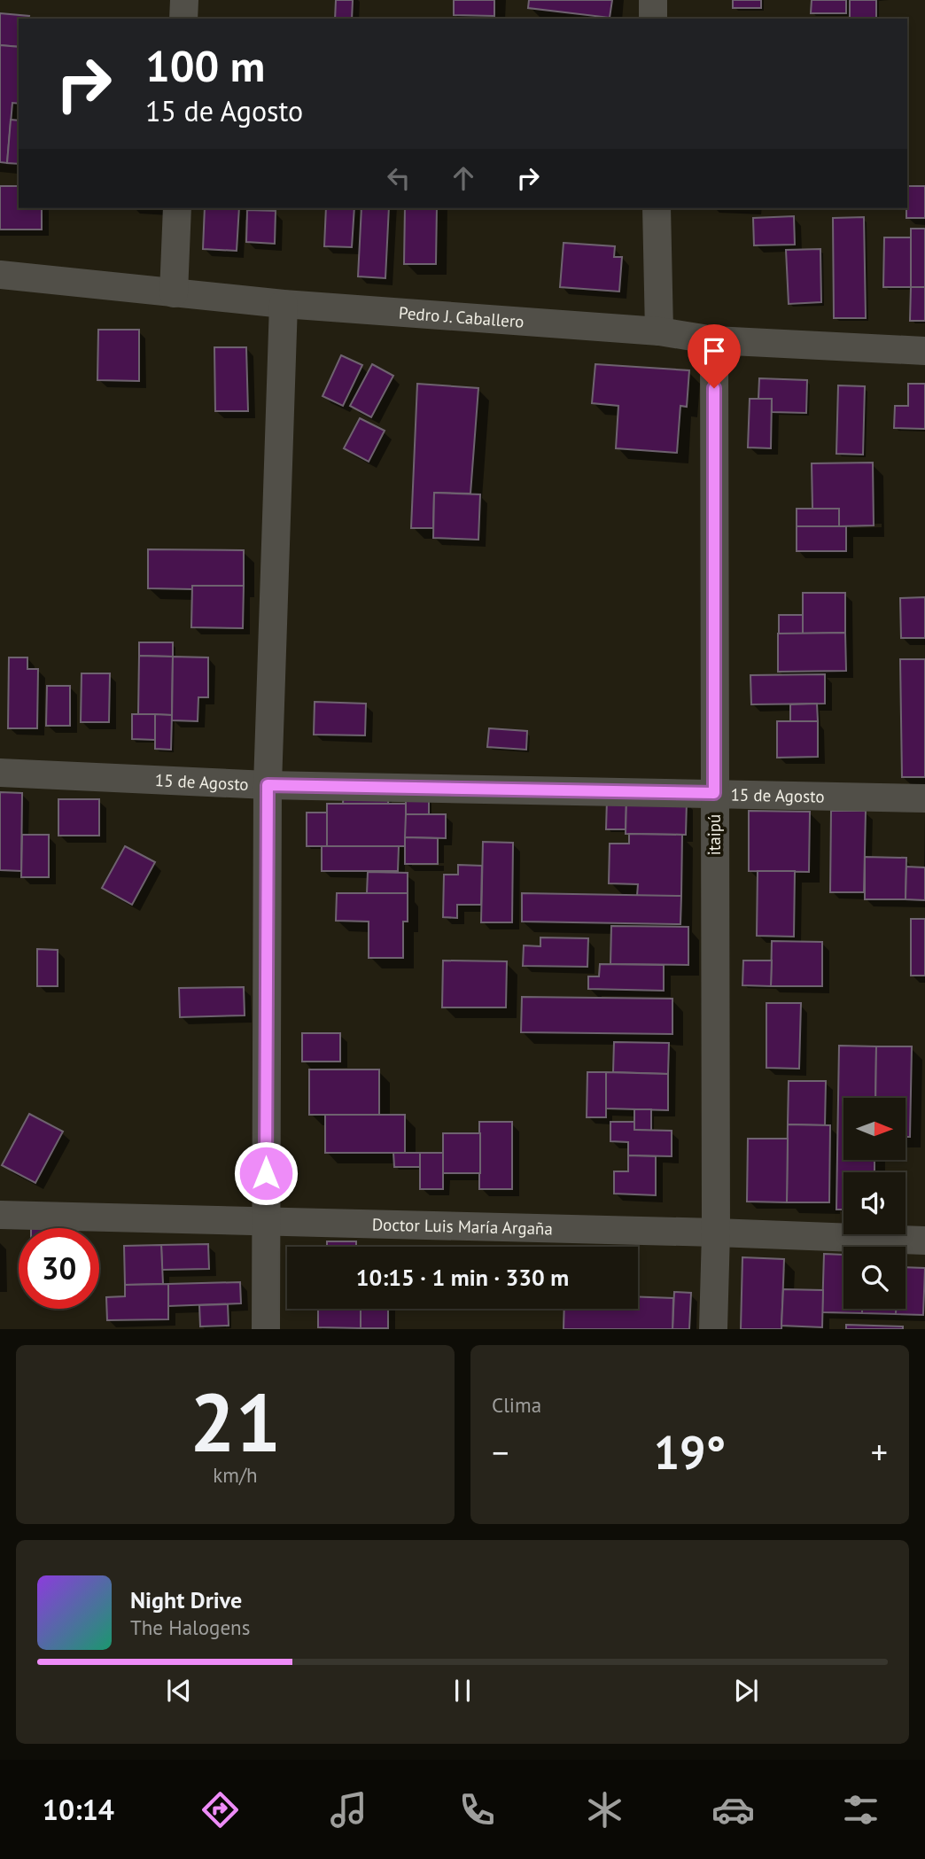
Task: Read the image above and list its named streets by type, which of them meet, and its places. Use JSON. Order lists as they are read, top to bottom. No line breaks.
{"streets":{"street":["Pedro J. Caballero","15 de Agosto","itaipú","Doctor Luis María Argaña"]},"crossings":[["Pedro J. Caballero","itaipú"],["15 de Agosto","itaipú"],["itaipú","Doctor Luis María Argaña"]],"north":"right","page":{"turn":["100 m","15 de Agosto"],"limit":"30","trip":"10:15 · 1 min · 330 m","tile":[["21","km/h"],"Clima"],"heat":["−","19°","+"],"song":["Night Drive","The Halogens"],"tabs":"10:14"}}
